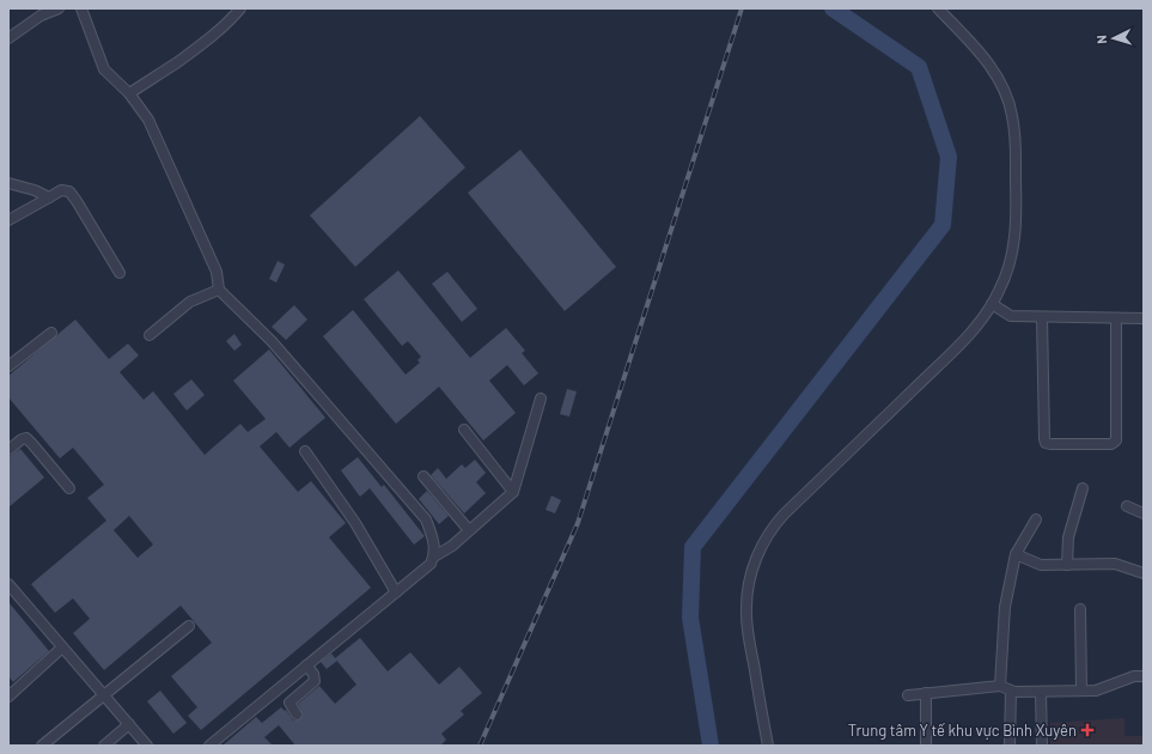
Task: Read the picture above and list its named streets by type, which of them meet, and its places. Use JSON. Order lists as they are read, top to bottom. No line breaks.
{"places":{"health":["Trung tâm Y tế khu vực Bình Xuyên"]},"north":"left"}
